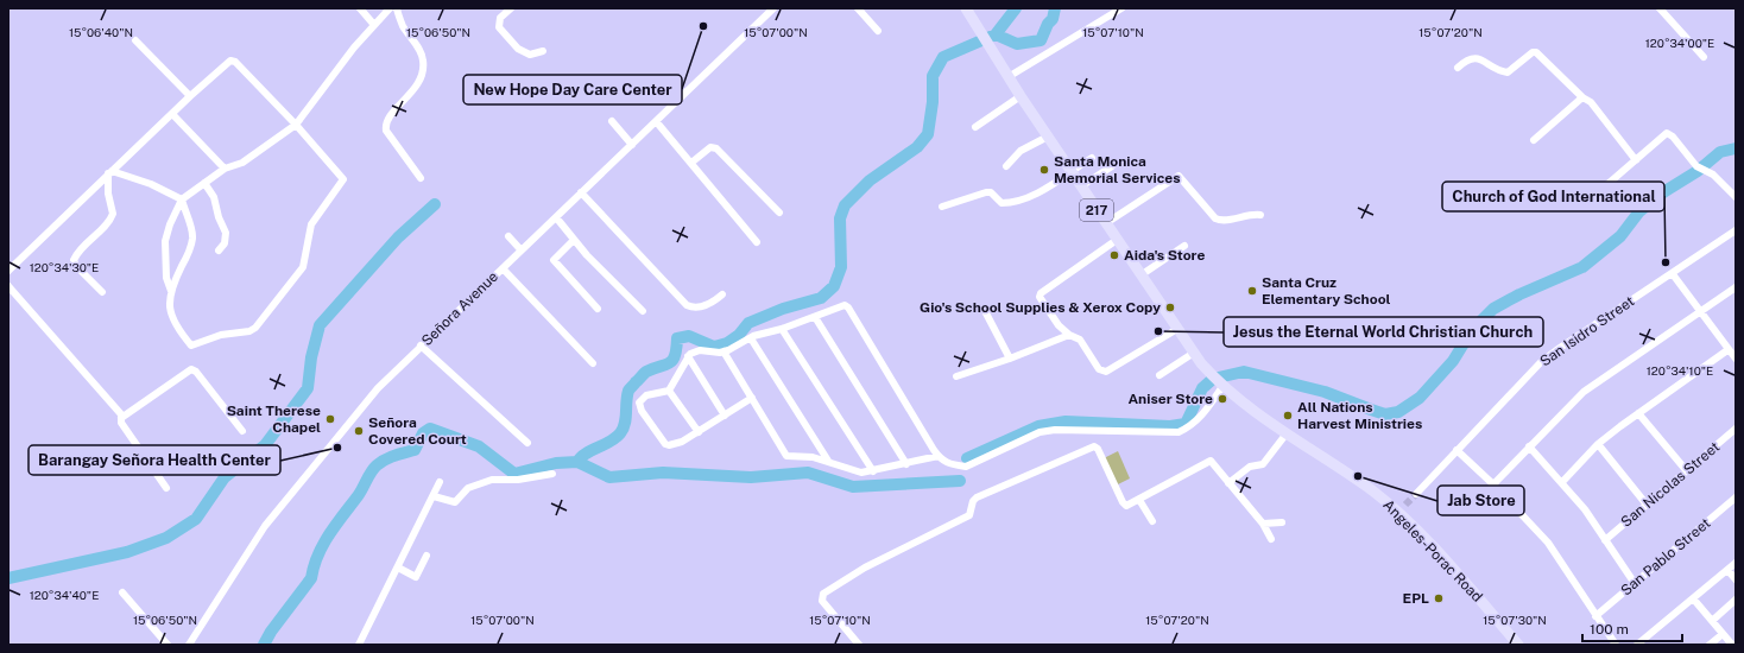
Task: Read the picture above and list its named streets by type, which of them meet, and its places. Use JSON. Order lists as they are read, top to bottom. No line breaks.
{"streets":{"main road":["217","Angeles-Porac Road"],"street":["Señora Avenue","San Isidro Street","San Nicolas Street","San Pablo Street"]},"places":["New Hope Day Care Center","Santa Monica Memorial Services","Aida's Store","Church of God International","Santa Cruz Elementary School","Gio's School Supplies & Xerox Copy","Jesus the Eternal World Christian Church","Aniser Store","All Nations Harvest Ministries","Saint Therese Chapel","Señora Covered Court","Barangay Señora Health Center","Jab Store","EPL"],"scale_bar":"100 m","coordinates":["15°06'40\"N","15°06'50\"N","15°07'00\"N","15°07'10\"N","15°07'20\"N","120°34'00\"E","120°34'30\"E","120°34'10\"E","120°34'40\"E","15°07'30\"N"]}
